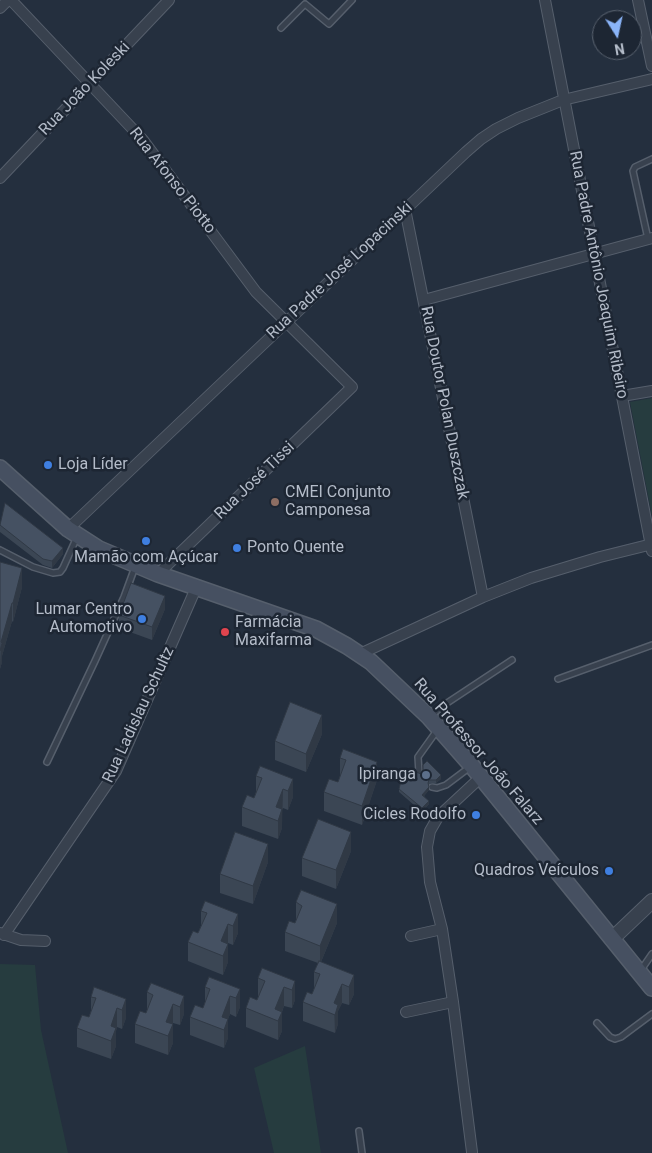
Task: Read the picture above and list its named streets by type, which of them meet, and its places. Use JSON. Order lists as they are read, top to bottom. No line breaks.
{"streets":{"main road":["Rua Professor João Falarz"],"street":["Rua João Koleski","Rua Afonso Piotto","Rua Padre José Lopacinski","Rua Padre Antônio Joaquim Ribeiro","Rua Doutor Polan Duszczak","Rua José Tissi","Rua Ladislau Schultz"]},"crossings":[["Rua João Koleski","Rua Afonso Piotto"],["Rua Afonso Piotto","Rua Padre José Lopacinski"],["Rua Afonso Piotto","Rua José Tissi"],["Rua Padre José Lopacinski","Rua Padre Antônio Joaquim Ribeiro"],["Rua Padre José Lopacinski","Rua Doutor Polan Duszczak"],["Rua Padre José Lopacinski","Rua Professor João Falarz"],["Rua José Tissi","Rua Professor João Falarz"],["Rua Ladislau Schultz","Rua Professor João Falarz"]],"places":["Loja Líder","CMEI Conjunto Camponesa","Mamão com Açúcar","Ponto Quente","Lumar Centro Automotivo","Farmácia Maxifarma","Ipiranga","Cicles Rodolfo","Quadros Veículos"],"north":"bottom"}
